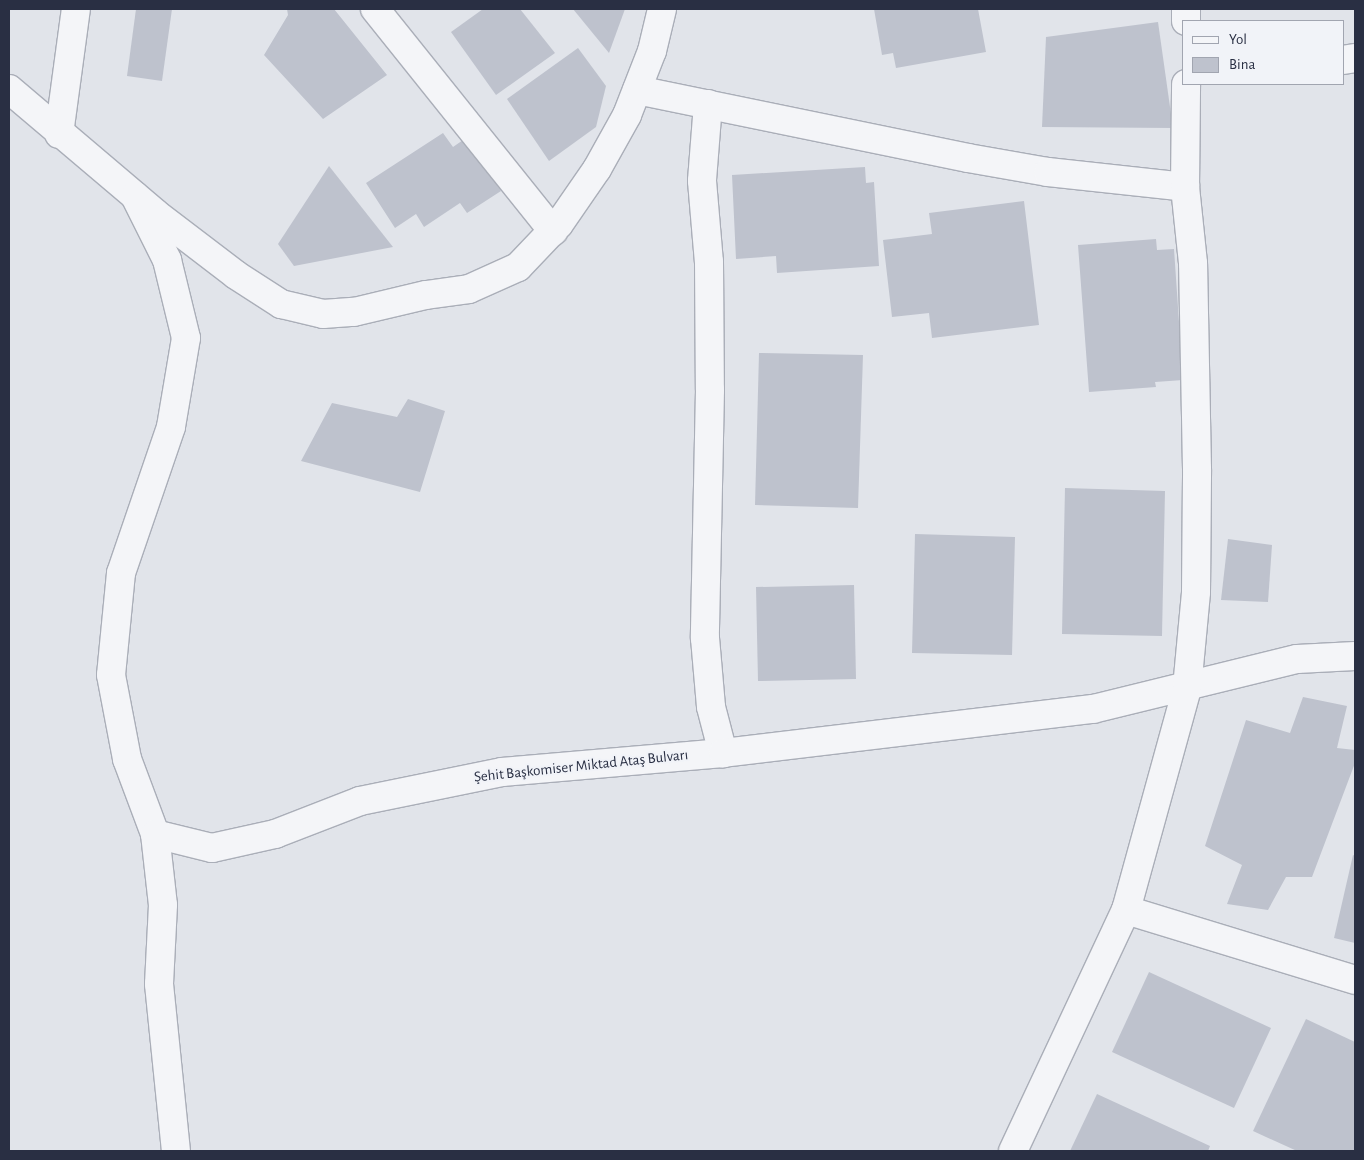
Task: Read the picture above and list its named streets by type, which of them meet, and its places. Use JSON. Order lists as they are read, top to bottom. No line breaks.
{"streets":{"street":["Şehit Başkomiser Miktad Ataş Bulvarı"]},"legend":["Yol","Bina"]}
